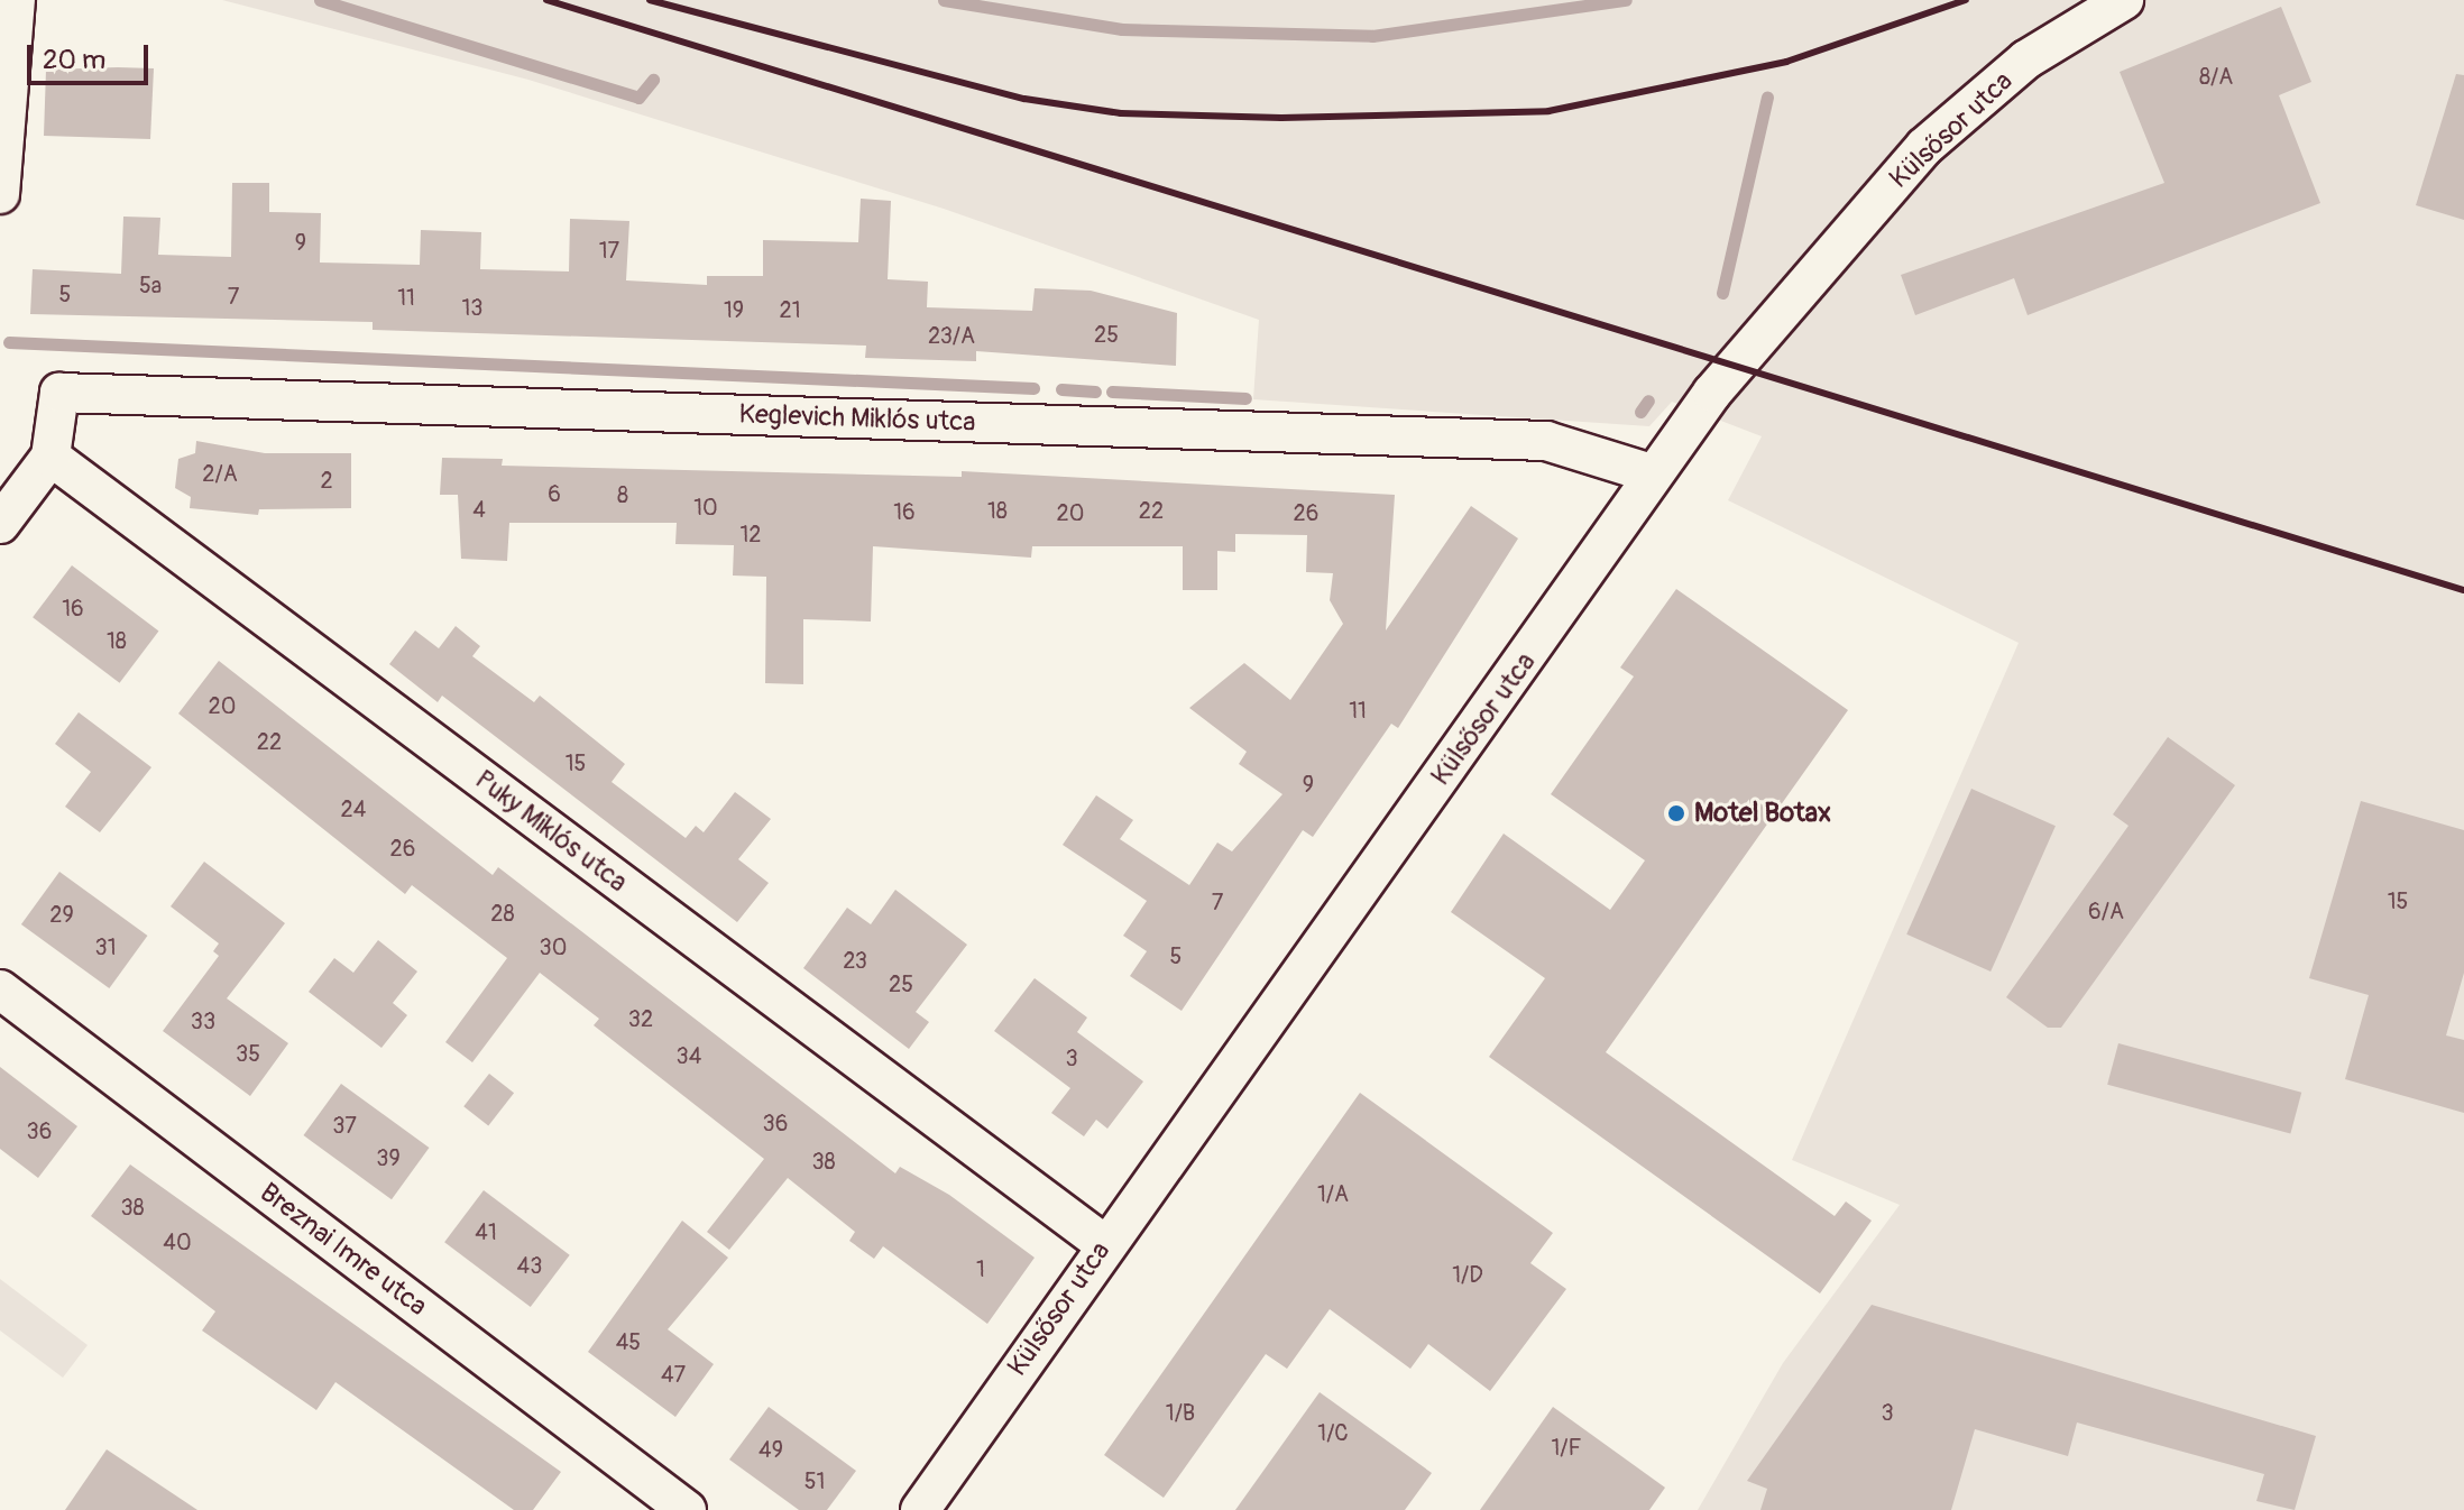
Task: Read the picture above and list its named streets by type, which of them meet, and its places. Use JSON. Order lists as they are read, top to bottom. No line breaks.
{"streets":{"street":["Külsősor utca","Keglevich Miklós utca","Puky Miklós utca","Breznai Imre utca"]},"crossings":[["Külsősor utca","Keglevich Miklós utca"],["Külsősor utca","Puky Miklós utca"],["Keglevich Miklós utca","Puky Miklós utca"]],"places":["Motel Botax"],"house_numbers":["8/A","9","17","5a","5","7","11","13","19","21","25","23/A","2/A","2","6","8","10","4","18","22","16","20","26","12","16","18","20","11","22","15","9","24","26","15","7","6/A","28","29","31","30","5","23","25","32","33","35","34","3","36","37","36","39","38","1/A","38","41","40","43","1","1/D","45","47","1/B","3","1/C","1/F","49","51"],"scale_bar":"20 m"}
